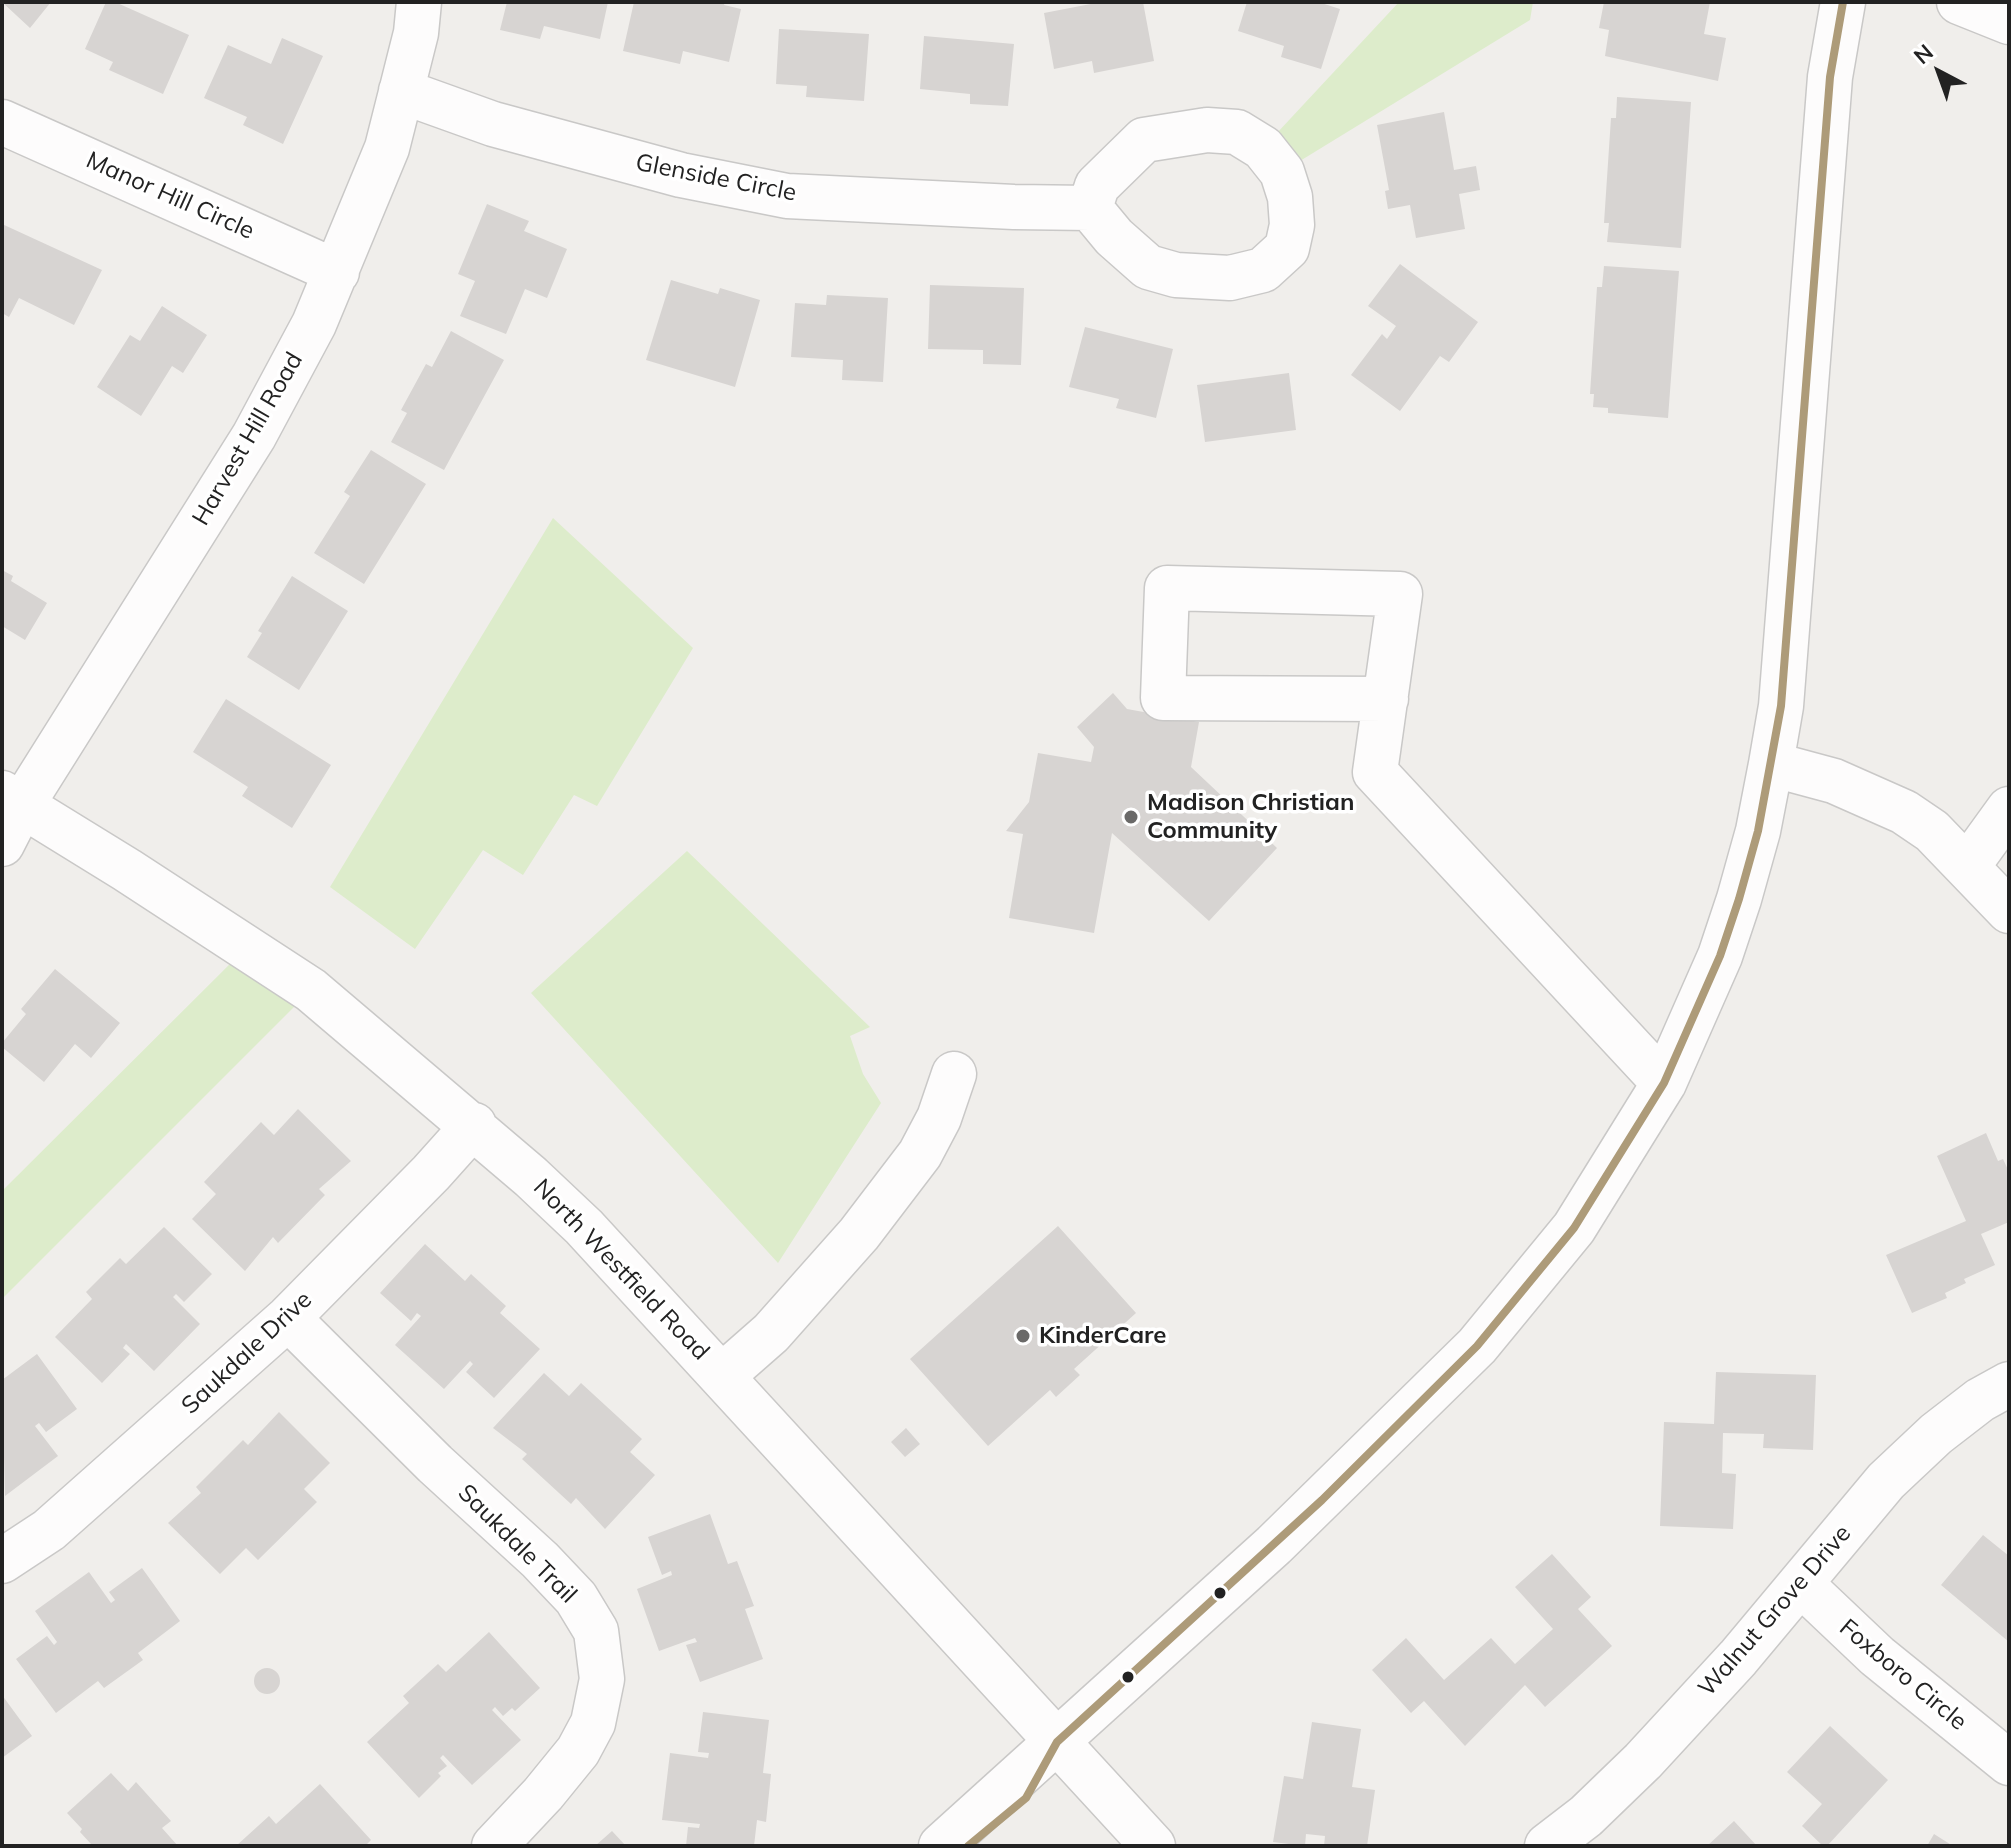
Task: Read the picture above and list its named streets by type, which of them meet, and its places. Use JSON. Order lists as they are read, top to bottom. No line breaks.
{"streets":{"street":["Glenside Circle","Manor Hill Circle","Harvest Hill Road","North Westfield Road","Saukdale Drive","Saukdale Trail","Walnut Grove Drive","Foxboro Circle"]},"crossings":[["Glenside Circle","Harvest Hill Road"],["Manor Hill Circle","Harvest Hill Road"],["Harvest Hill Road","North Westfield Road"],["North Westfield Road","Saukdale Drive"],["Saukdale Drive","Saukdale Trail"],["Walnut Grove Drive","Foxboro Circle"]],"places":["Madison Christian Community","KinderCare"],"north":"top left"}
